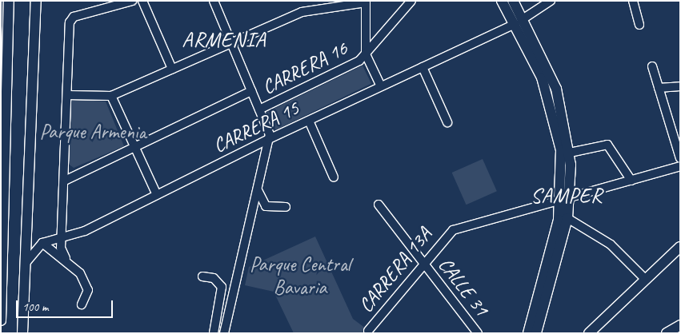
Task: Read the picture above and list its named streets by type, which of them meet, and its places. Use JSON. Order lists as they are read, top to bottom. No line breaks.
{"streets":{"street":["CARRERA 16","CARRERA 15","CARRERA 13A","CALLE 31"]},"crossings":[["CARRERA 13A","CALLE 31"]],"districts":["ARMENIA","SAMPER"],"parks":["Parque Armenia","Parque Central Bavaria"],"scale_bar":"100 m"}
